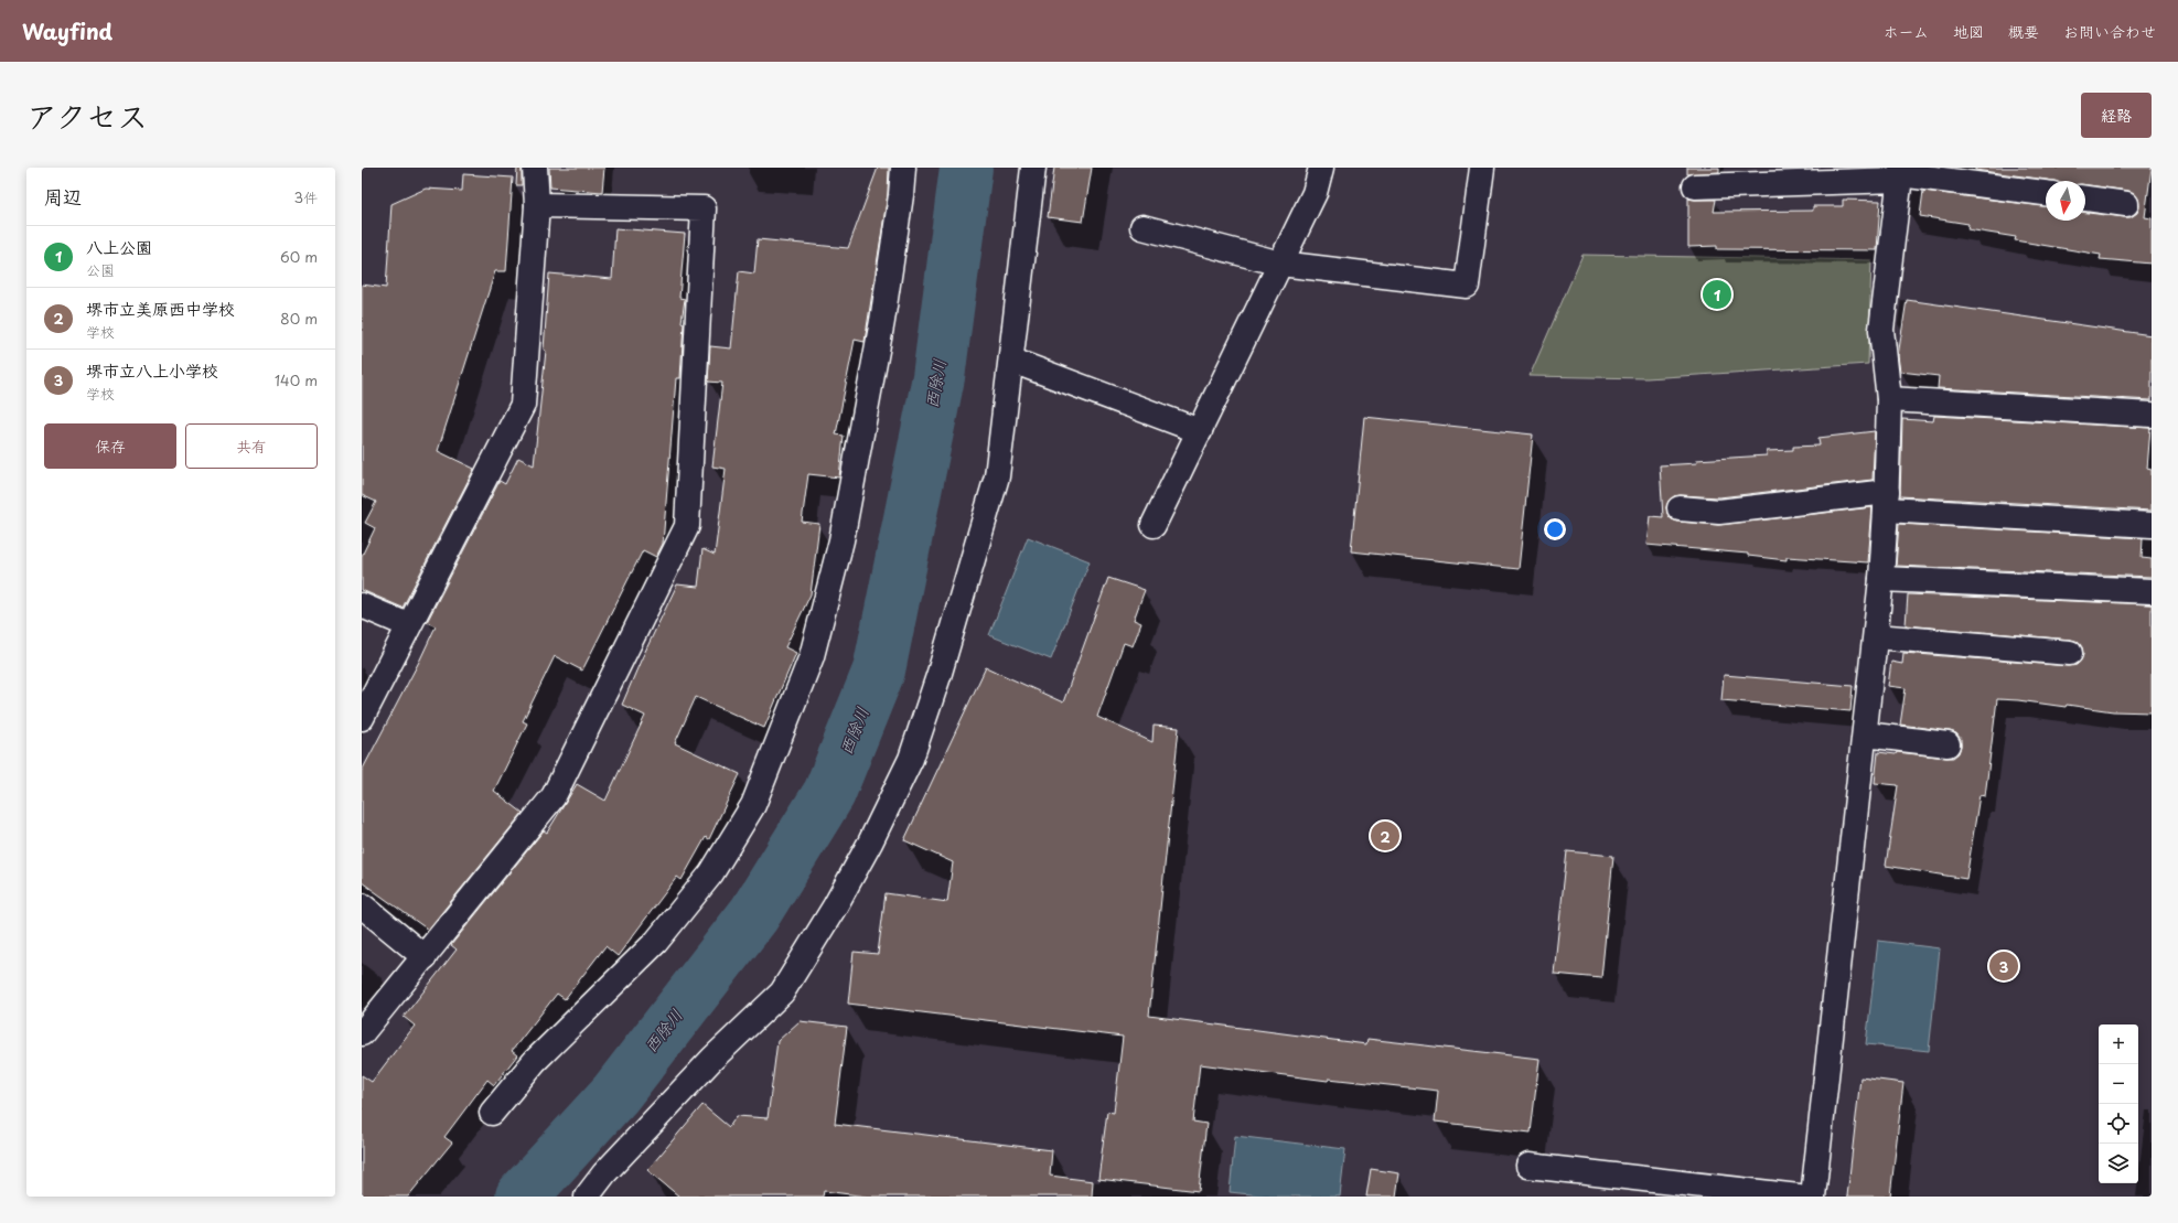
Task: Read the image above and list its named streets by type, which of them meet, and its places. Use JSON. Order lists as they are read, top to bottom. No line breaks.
{"water":["西除川"],"north":"bottom","page":{"header":"Wayfind","nav":["ホーム","地図","概要","お問い合わせ"],"title":"アクセス","buttons":["経路",["保存","共有"]],"heading":["周辺","3件"],"list":[{"mark":"1","name":"八上公園","note":"公園","value":"60 m"},{"mark":"2","name":"堺市立美原西中学校","note":"学校","value":"80 m"},{"mark":"3","name":"堺市立八上小学校","note":"学校","value":"140 m"}],"pins":["1","2","3"],"map_buttons":["+","−"]}}
